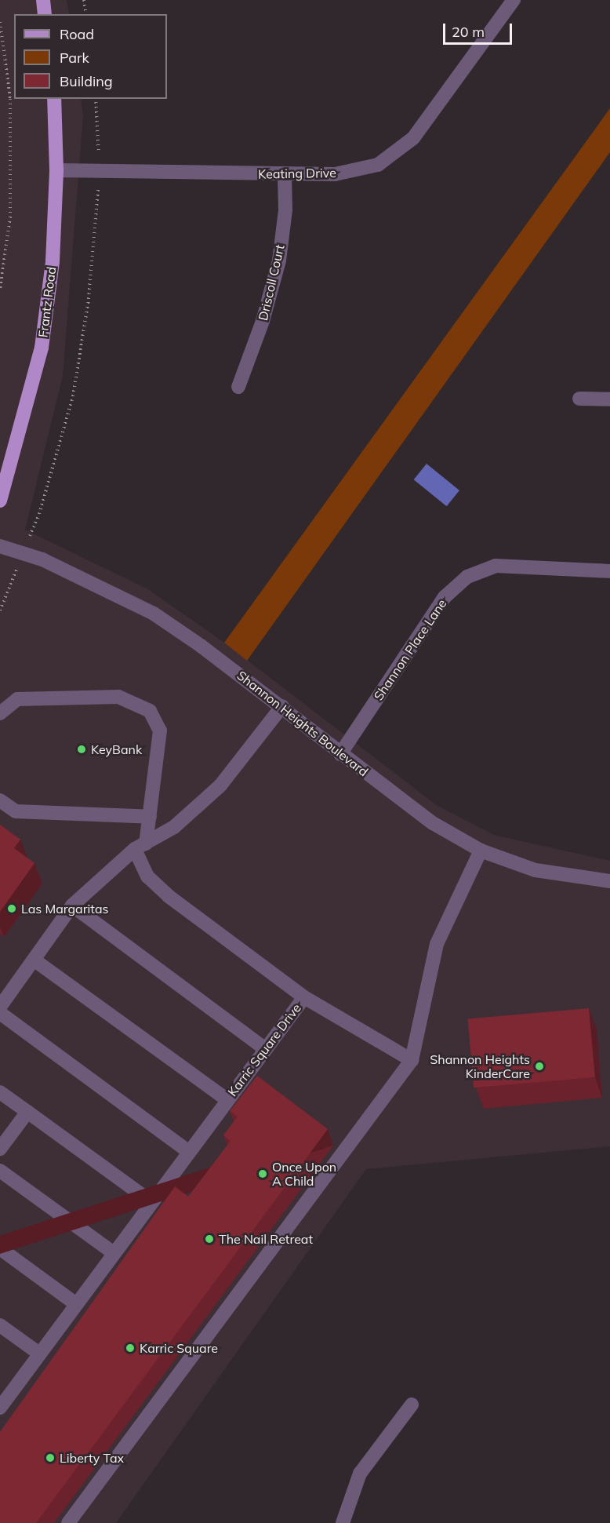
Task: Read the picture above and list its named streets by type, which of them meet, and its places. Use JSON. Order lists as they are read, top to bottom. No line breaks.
{"streets":{"main road":["Frantz Road"],"street":["Keating Drive","Driscoll Court","Shannon Place Lane","Shannon Heights Boulevard","Karric Square Drive"]},"crossings":[["Keating Drive","Driscoll Court"],["Keating Drive","Frantz Road"],["Shannon Place Lane","Shannon Heights Boulevard"]],"places":["KeyBank","Las Margaritas","Shannon Heights KinderCare","Once Upon A Child","The Nail Retreat","Karric Square","Liberty Tax"],"legend":["Road","Park","Building"],"scale_bar":"20 m"}
